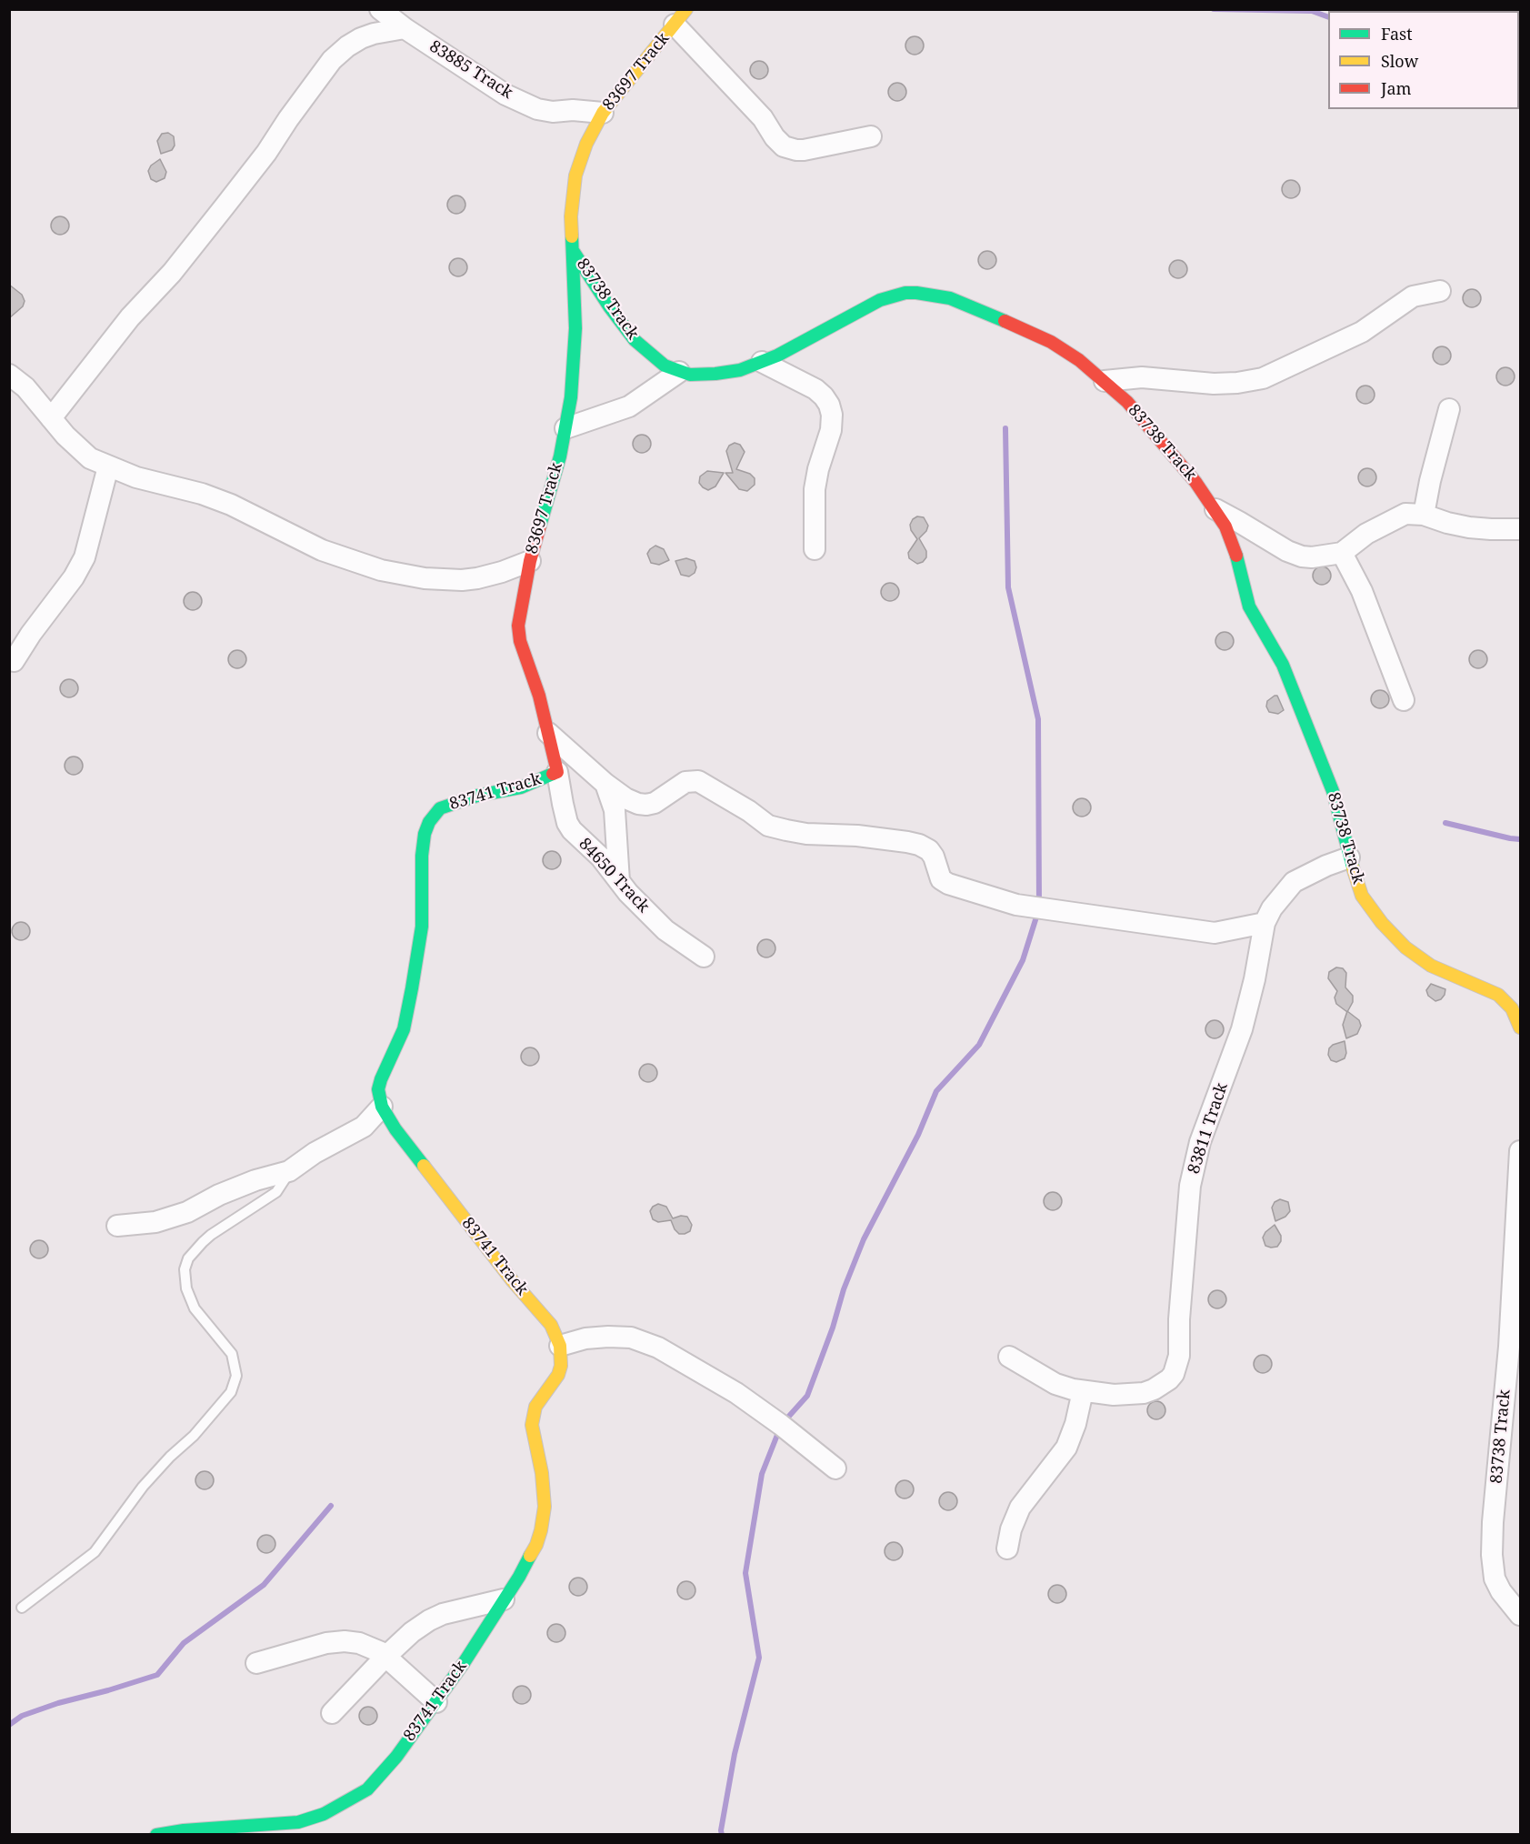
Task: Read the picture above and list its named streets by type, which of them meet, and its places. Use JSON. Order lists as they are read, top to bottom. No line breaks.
{"streets":{"street":["83885 Track","83697 Track","83738 Track","83741 Track","84650 Track","83811 Track"]},"crossings":[["83885 Track","83697 Track"],["83697 Track","83738 Track"],["83697 Track","83741 Track"],["83738 Track","83811 Track"],["83741 Track","84650 Track"]],"legend":["Fast","Slow","Jam"]}
